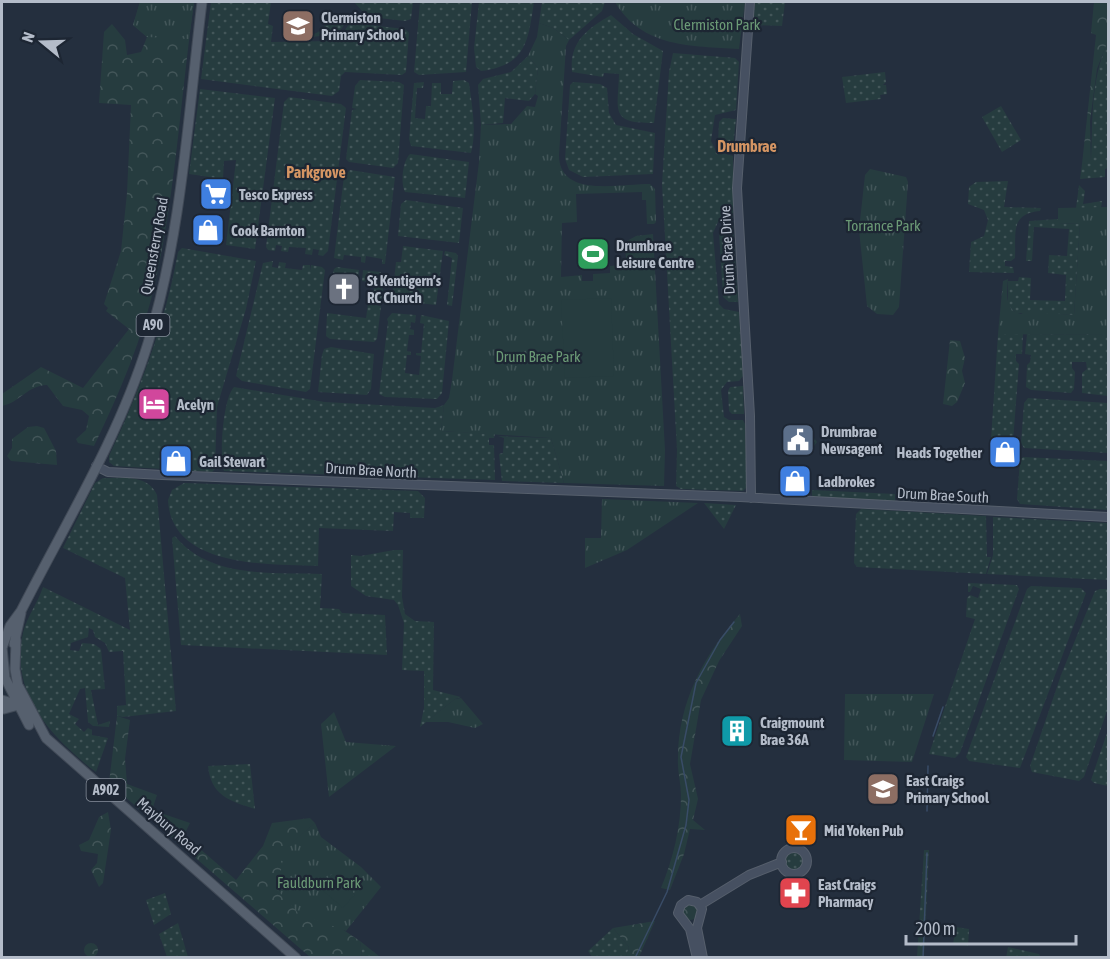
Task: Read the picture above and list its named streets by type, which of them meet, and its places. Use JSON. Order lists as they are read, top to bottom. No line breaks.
{"streets":{"main road":["Queensferry Road","Drum Brae Drive","A90","Drum Brae North","Drum Brae South","A902","Maybury Road"]},"crossings":[["Queensferry Road","Drum Brae North"],["Queensferry Road","A902"],["Drum Brae Drive","Drum Brae North"],["Drum Brae Drive","Drum Brae South"],["Drum Brae North","Drum Brae South"],["A902","Maybury Road"]],"districts":["Drumbrae","Parkgrove"],"parks":["Clermiston Park","Torrance Park","Drum Brae Park","Fauldburn Park"],"places":{"school or university":["Clermiston Primary School","East Craigs Primary School"],"supermarket":["Tesco Express"],"shop":["Cook Barnton","Heads Together","Gail Stewart","Ladbrokes"],"sports":["Drumbrae Leisure Centre"],"church":["St Kentigern’s RC Church"],"hotel":["Acelyn"],"public building":["Drumbrae Newsagent"],"building":["Craigmount Brae 36A"],"bar":["Mid Yoken Pub"],"pharmacy":["East Craigs Pharmacy"]},"scale_bar":"200 m","north":"left"}
